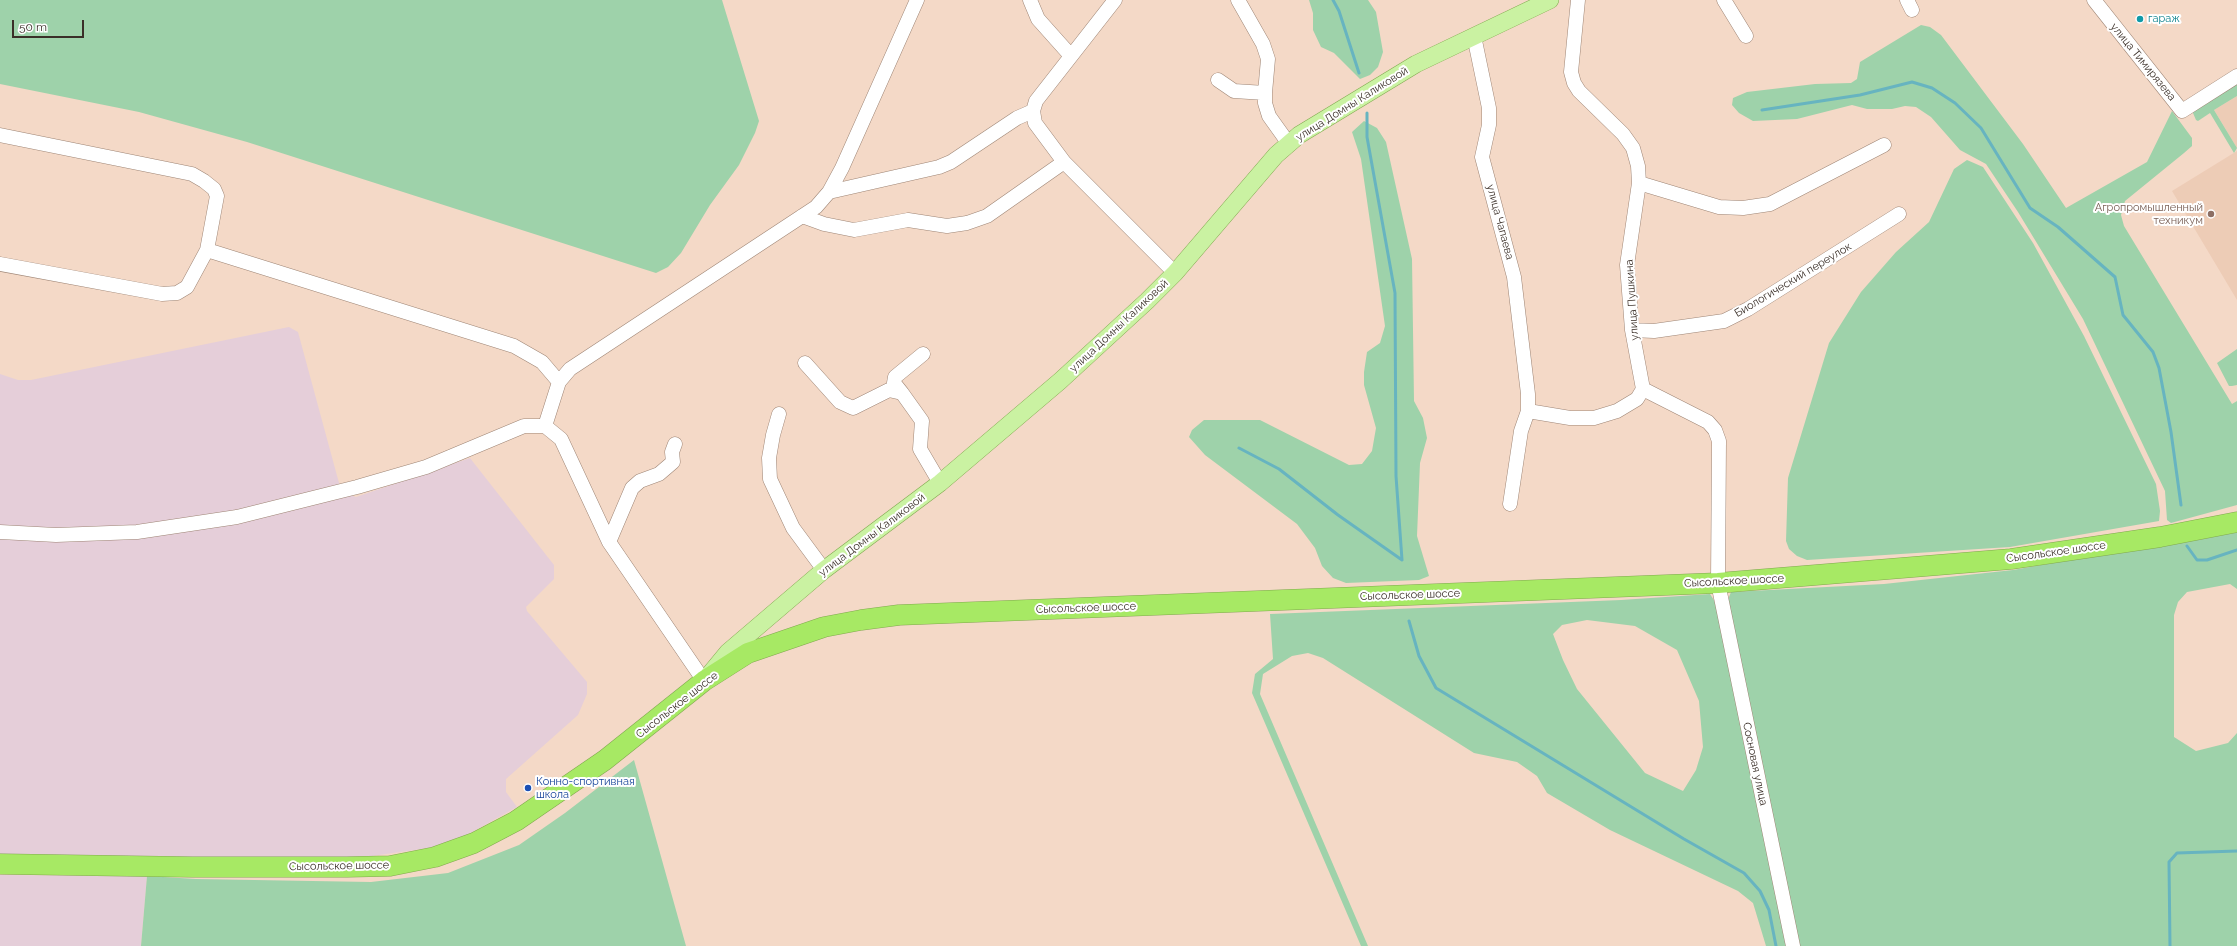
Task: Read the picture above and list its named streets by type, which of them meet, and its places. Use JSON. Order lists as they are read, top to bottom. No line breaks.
{"streets":{"highway":["Сысольское шоссе"],"main road":["улица Домны Каликовой"],"street":["улица Тимирязева","улица Чапаева","Биологический переулок","улица Пушкина","Сосновая улица"]},"crossings":[["улица Домны Каликовой","улица Чапаева"],["улица Домны Каликовой","Сысольское шоссе"],["Биологический переулок","улица Пушкина"],["Сысольское шоссе","Сосновая улица"]],"places":["гараж","Агропромышленный техникум","Конно-спортивная школа"],"scale_bar":"50 m"}
